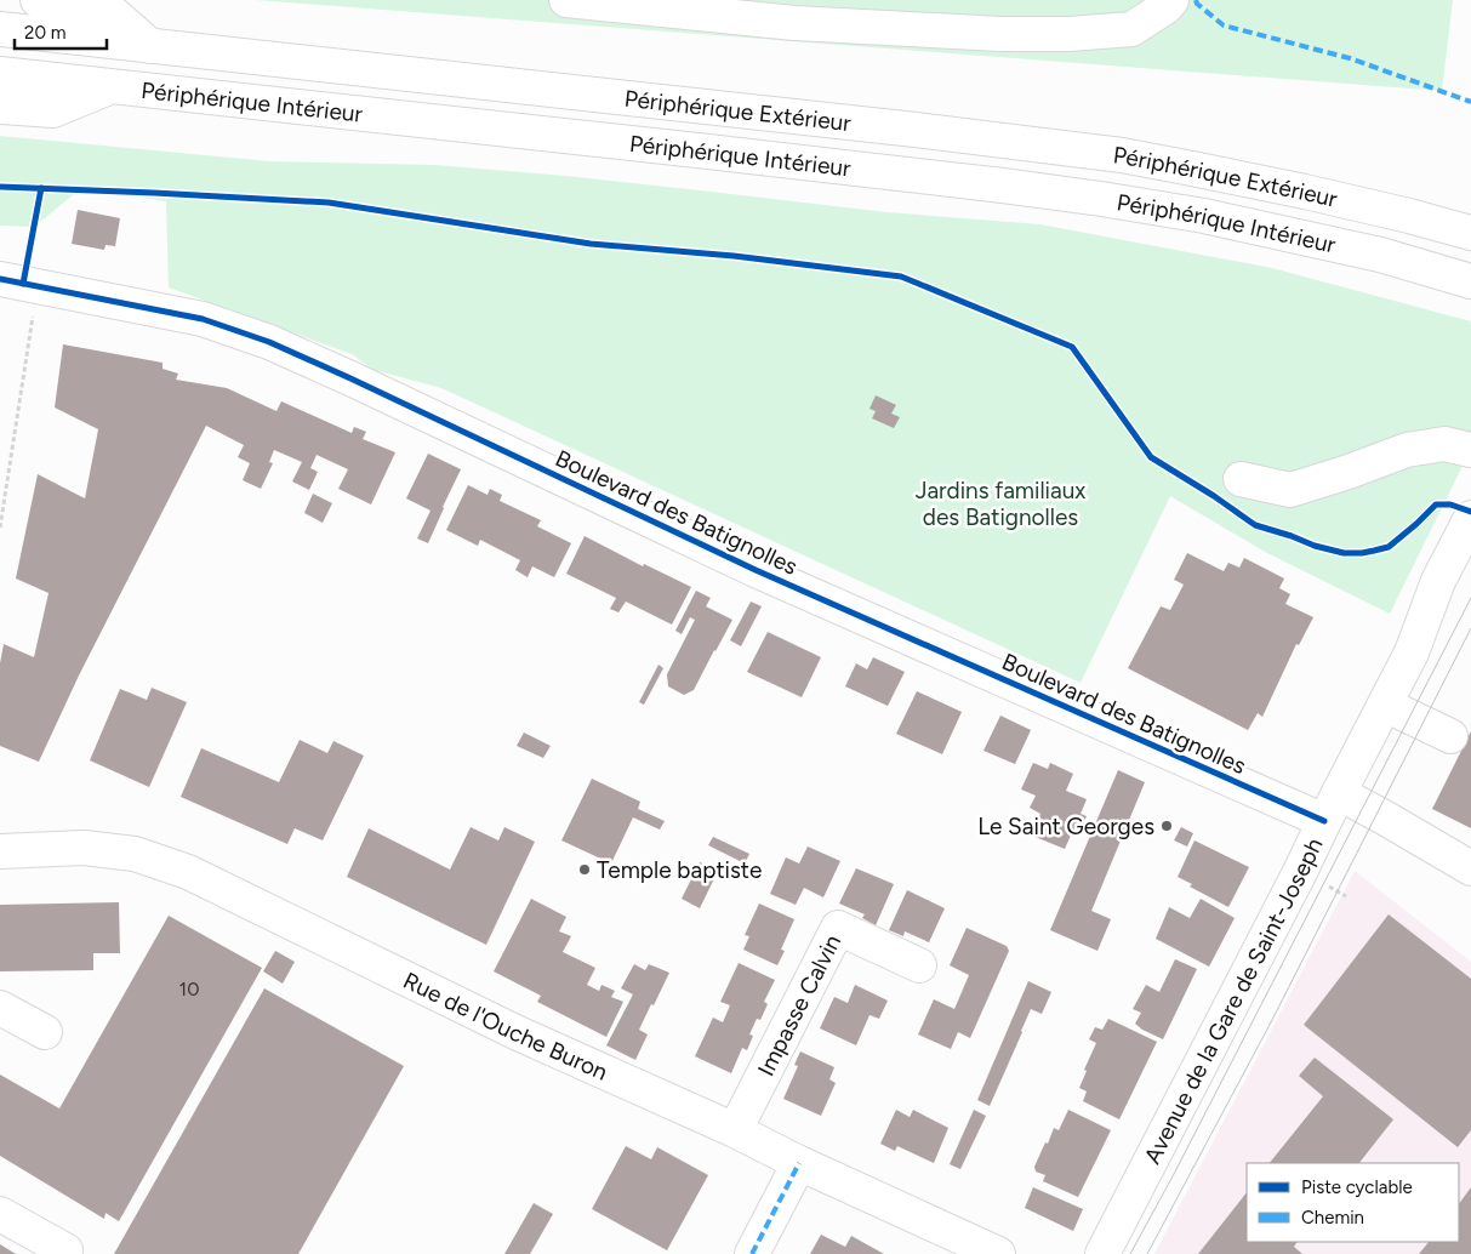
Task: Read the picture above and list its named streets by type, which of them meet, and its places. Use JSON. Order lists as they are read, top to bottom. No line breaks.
{"streets":{"main road":["Périphérique Intérieur","Périphérique Extérieur","Boulevard des Batignolles","Avenue de la Gare de Saint-Joseph","Impasse Calvin","Rue de l'Ouche Buron"]},"crossings":[["Boulevard des Batignolles","Avenue de la Gare de Saint-Joseph"],["Impasse Calvin","Rue de l'Ouche Buron"]],"parks":["Jardins familiaux des Batignolles"],"places":["Le Saint Georges","Temple baptiste"],"house_numbers":["10"],"legend":["Piste cyclable","Chemin"],"scale_bar":"20 m"}
